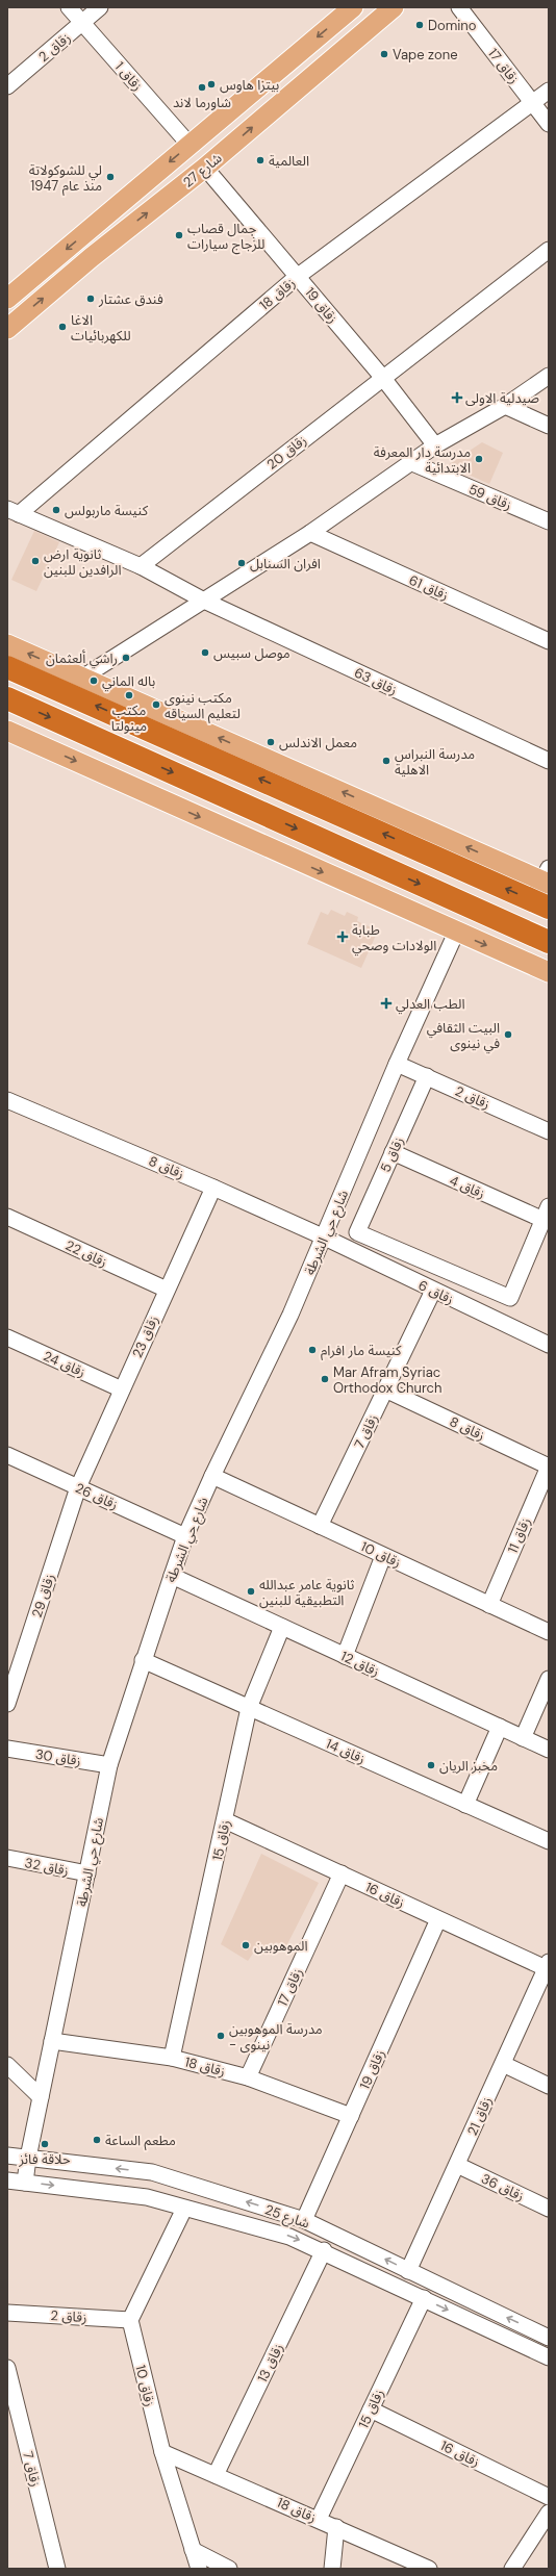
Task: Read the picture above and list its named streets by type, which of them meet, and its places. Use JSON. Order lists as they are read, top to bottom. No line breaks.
{"streets":{"main road":["شارع 27"],"street":["زقاق 2","زقاق 17","زقاق 1","زقاق 18","زقاق 19","زقاق 20","زقاق 59","زقاق 61","زقاق 63","زقاق 5","زقاق 8","زقاق 4","شارع حي الشرطة","زقاق 22","زقاق 6","زقاق 23","زقاق 24","زقاق 7","زقاق 26","زقاق 11","زقاق 10","زقاق 29","زقاق 12","زقاق 14","زقاق 30","زقاق 15","زقاق 32","زقاق 16","زقاق 21","زقاق 36","شارع 25","زقاق 13"]},"crossings":[["زقاق 2","زقاق 1"],["زقاق 2","زقاق 5"],["زقاق 2","شارع حي الشرطة"],["زقاق 2","زقاق 10"],["زقاق 17","زقاق 18"],["زقاق 17","زقاق 16"],["زقاق 1","شارع 27"],["شارع 27","زقاق 19"],["زقاق 18","زقاق 19"],["زقاق 18","شارع حي الشرطة"],["زقاق 18","زقاق 10"],["زقاق 18","زقاق 15"],["زقاق 18","زقاق 13"],["زقاق 19","زقاق 20"],["زقاق 19","زقاق 16"],["زقاق 19","شارع 25"],["زقاق 20","زقاق 63"],["زقاق 5","زقاق 4"],["زقاق 8","شارع حي الشرطة"],["زقاق 8","زقاق 6"],["زقاق 8","زقاق 23"],["زقاق 8","زقاق 7"],["زقاق 8","زقاق 11"],["شارع حي الشرطة","زقاق 6"],["شارع حي الشرطة","زقاق 26"],["شارع حي الشرطة","زقاق 10"],["شارع حي الشرطة","زقاق 12"],["شارع حي الشرطة","زقاق 14"],["شارع حي الشرطة","زقاق 30"],["شارع حي الشرطة","زقاق 32"],["شارع حي الشرطة","شارع 25"],["زقاق 22","زقاق 23"],["زقاق 6","زقاق 7"],["زقاق 23","زقاق 24"],["زقاق 23","زقاق 26"],["زقاق 23","زقاق 29"],["زقاق 7","زقاق 10"],["زقاق 26","زقاق 29"],["زقاق 11","زقاق 10"],["زقاق 12","زقاق 15"],["زقاق 14","زقاق 15"],["زقاق 15","زقاق 16"],["زقاق 15","شارع 25"],["زقاق 16","زقاق 21"],["زقاق 21","زقاق 36"],["زقاق 21","شارع 25"],["شارع 25","زقاق 13"]],"places":{"other":["Domino","Vape zone","بيتزا هاوس","شاورما لاند","العالمية","لي للشوكولاتة منذ عام 1947","جمال قصاب للزجاج سيارات","فندق عشتار","الاغا للكهربائيات","مدرسة دار المعرفة الابتدائية","كنيسة ماربولس","ثانوية ارض الرافدين للبنين","افران السنابل","موصل سبيس","راشي ألعثمان","باله الماني","مكتب مينولتا","مكتب نينوى لتعليم السياقه","معمل الاندلس","مدرسة النبراس الاهلية","البيت الثقافي في نينوى","كنيسة مار افرام","Mar Afram Syriac Orthodox Church","ثانوية عامر عبدالله التطبيقية للبنين","مخبز الريان","الموهوبين","مدرسة الموهوبين - نينوى","مطعم الساعة","حلاقة فائز"],"health":["صيدلية الاولى","طبابة الولادات وصحي","الطب العدلي"]}}
